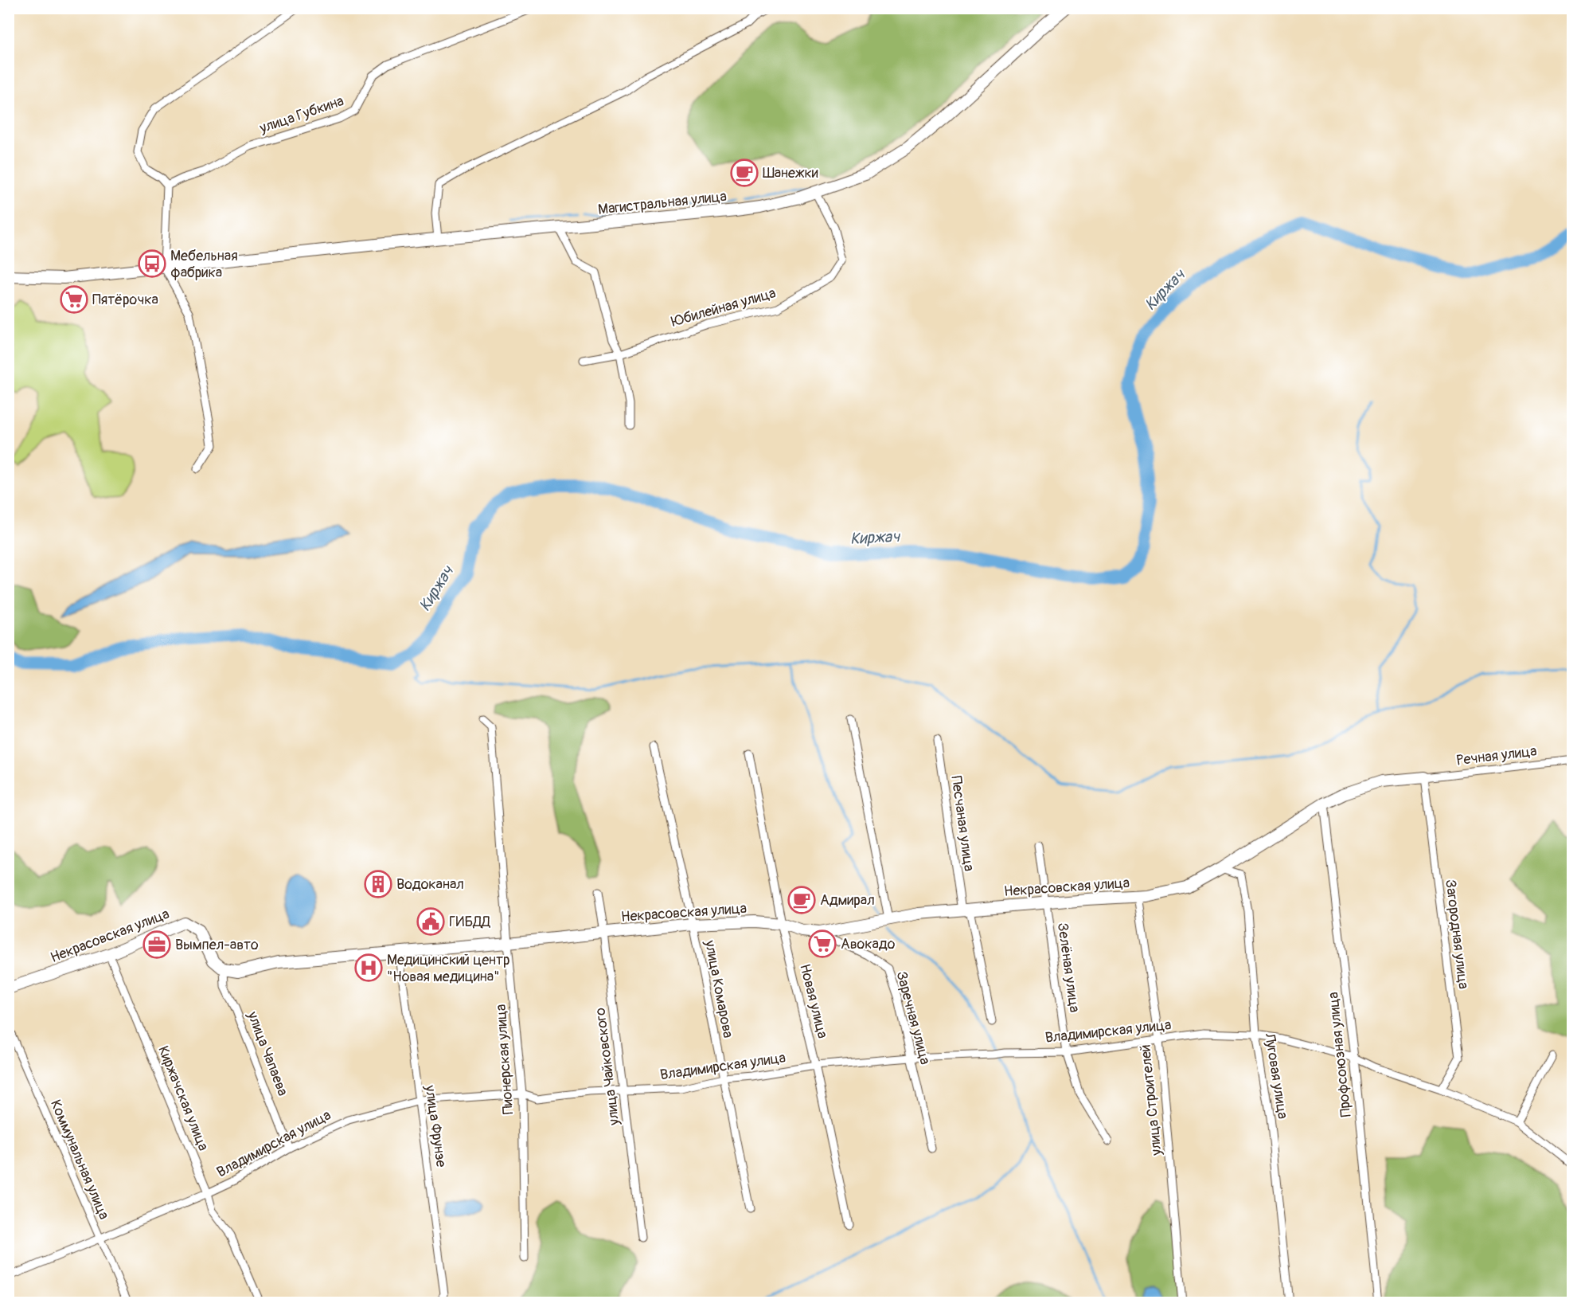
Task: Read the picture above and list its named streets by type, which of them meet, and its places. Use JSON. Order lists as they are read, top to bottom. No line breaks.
{"streets":{"street":["улица Губкина","Магистральная улица","Юбилейная улица","Речная улица","Песчаная улица","Некрасовская улица","Загородная улица","Зелёная улица","улица Комарова","Новая улица","Заречная улица","Владимирская улица","улица Чапаева","Профсоюзная улица","Пионерская улица","улица Чайковского","Луговая улица","Киржачская улица","улица Строителей","улица Фрунзе","Коммунальная улица"]},"crossings":[["Магистральная улица","Юбилейная улица"],["Речная улица","Некрасовская улица"],["Речная улица","Загородная улица"],["Песчаная улица","Некрасовская улица"],["Некрасовская улица","Загородная улица"],["Некрасовская улица","Зелёная улица"],["Некрасовская улица","улица Комарова"],["Некрасовская улица","Новая улица"],["Некрасовская улица","Заречная улица"],["Некрасовская улица","улица Чапаева"],["Некрасовская улица","Профсоюзная улица"],["Некрасовская улица","Пионерская улица"],["Некрасовская улица","улица Чайковского"],["Некрасовская улица","Луговая улица"],["Некрасовская улица","Киржачская улица"],["Некрасовская улица","улица Строителей"],["Некрасовская улица","улица Фрунзе"],["Загородная улица","Владимирская улица"],["Зелёная улица","Владимирская улица"],["улица Комарова","Владимирская улица"],["Новая улица","Владимирская улица"],["Заречная улица","Владимирская улица"],["Владимирская улица","улица Чапаева"],["Владимирская улица","Профсоюзная улица"],["Владимирская улица","Пионерская улица"],["Владимирская улица","улица Чайковского"],["Владимирская улица","Луговая улица"],["Владимирская улица","Киржачская улица"],["Владимирская улица","улица Строителей"],["Владимирская улица","улица Фрунзе"],["Владимирская улица","Коммунальная улица"]],"water":["Киржач"],"places":{"cafe":["Шанежки","Адмирал"],"bus stop":["Мебельная фабрика"],"supermarket":["Пятёрочка","Авокадо"],"building":["Водоканал"],"public building":["ГИБДД"],"office":["Вымпел-авто"],"hospital":["Медицинский центр \"Новая медицина\""]}}
